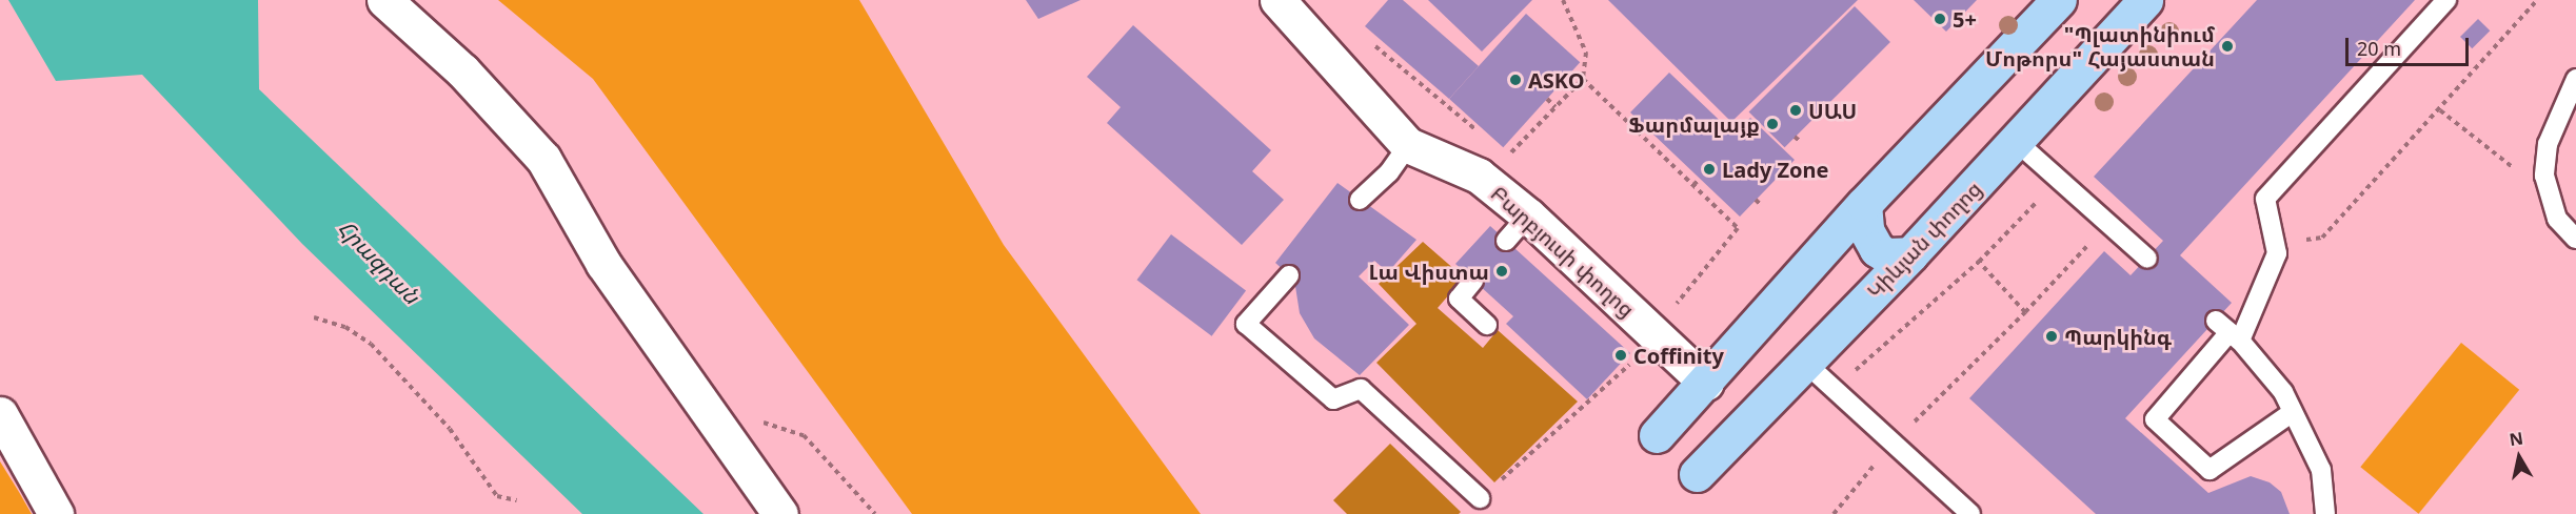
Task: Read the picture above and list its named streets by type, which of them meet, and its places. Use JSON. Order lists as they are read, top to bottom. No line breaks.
{"streets":{"main road":["Կիևյան փողոց"],"street":["Բարբյուսի փողոց"]},"water":["Հրազդան"],"places":["5+","\"Պլատինիում Մոթորս\" Հայաստան","ASKO","ՍԱՍ","Ֆարմալայք","Lady Zone","Լա Վիստա","Պարկինգ","Coffinity"],"scale_bar":"20 m","north":"top"}
